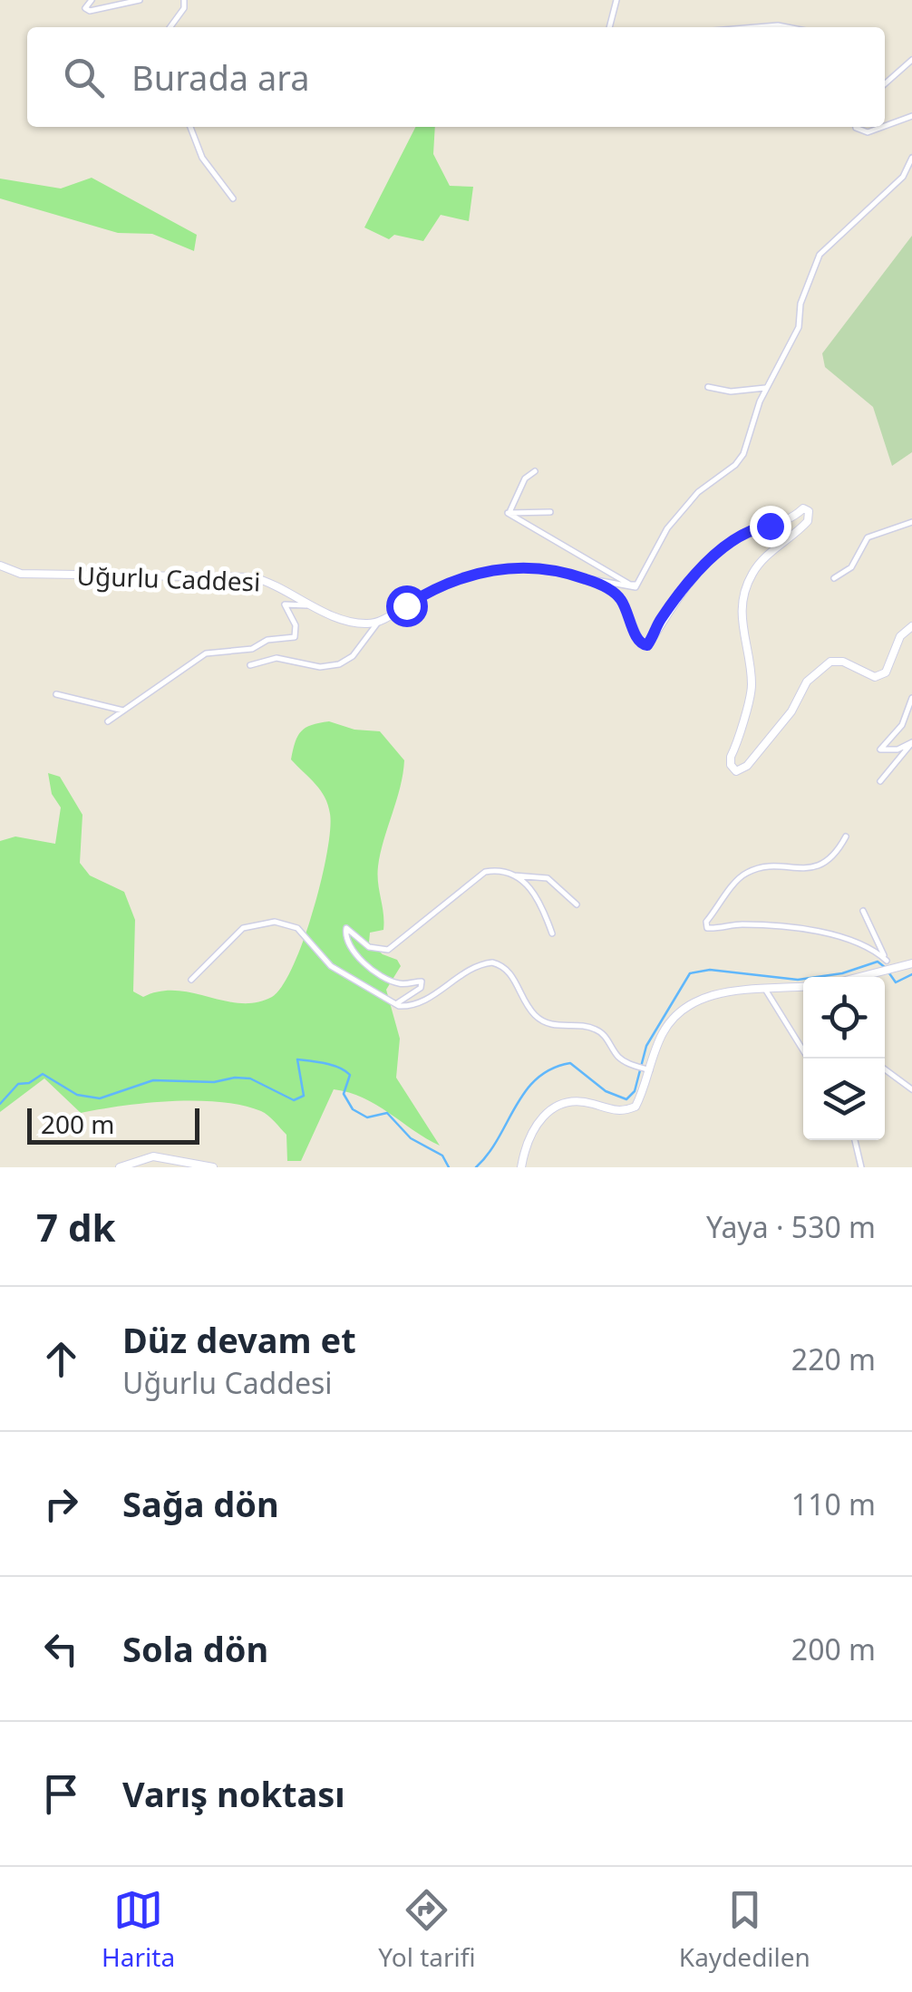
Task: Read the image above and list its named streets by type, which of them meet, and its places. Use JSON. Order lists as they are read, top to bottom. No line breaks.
{"streets":{"street":["Uğurlu Caddesi"]},"scale_bar":"200 m","page":{"search":"Burada ara","scale":"200 m","heading":["7 dk","Yaya · 530 m"],"list":[["Düz devam et","Uğurlu Caddesi","220 m"],["Sağa dön","110 m"],["Sola dön","200 m"],"Varış noktası"],"nav":["Harita","Yol tarifi","Kaydedilen"]}}
